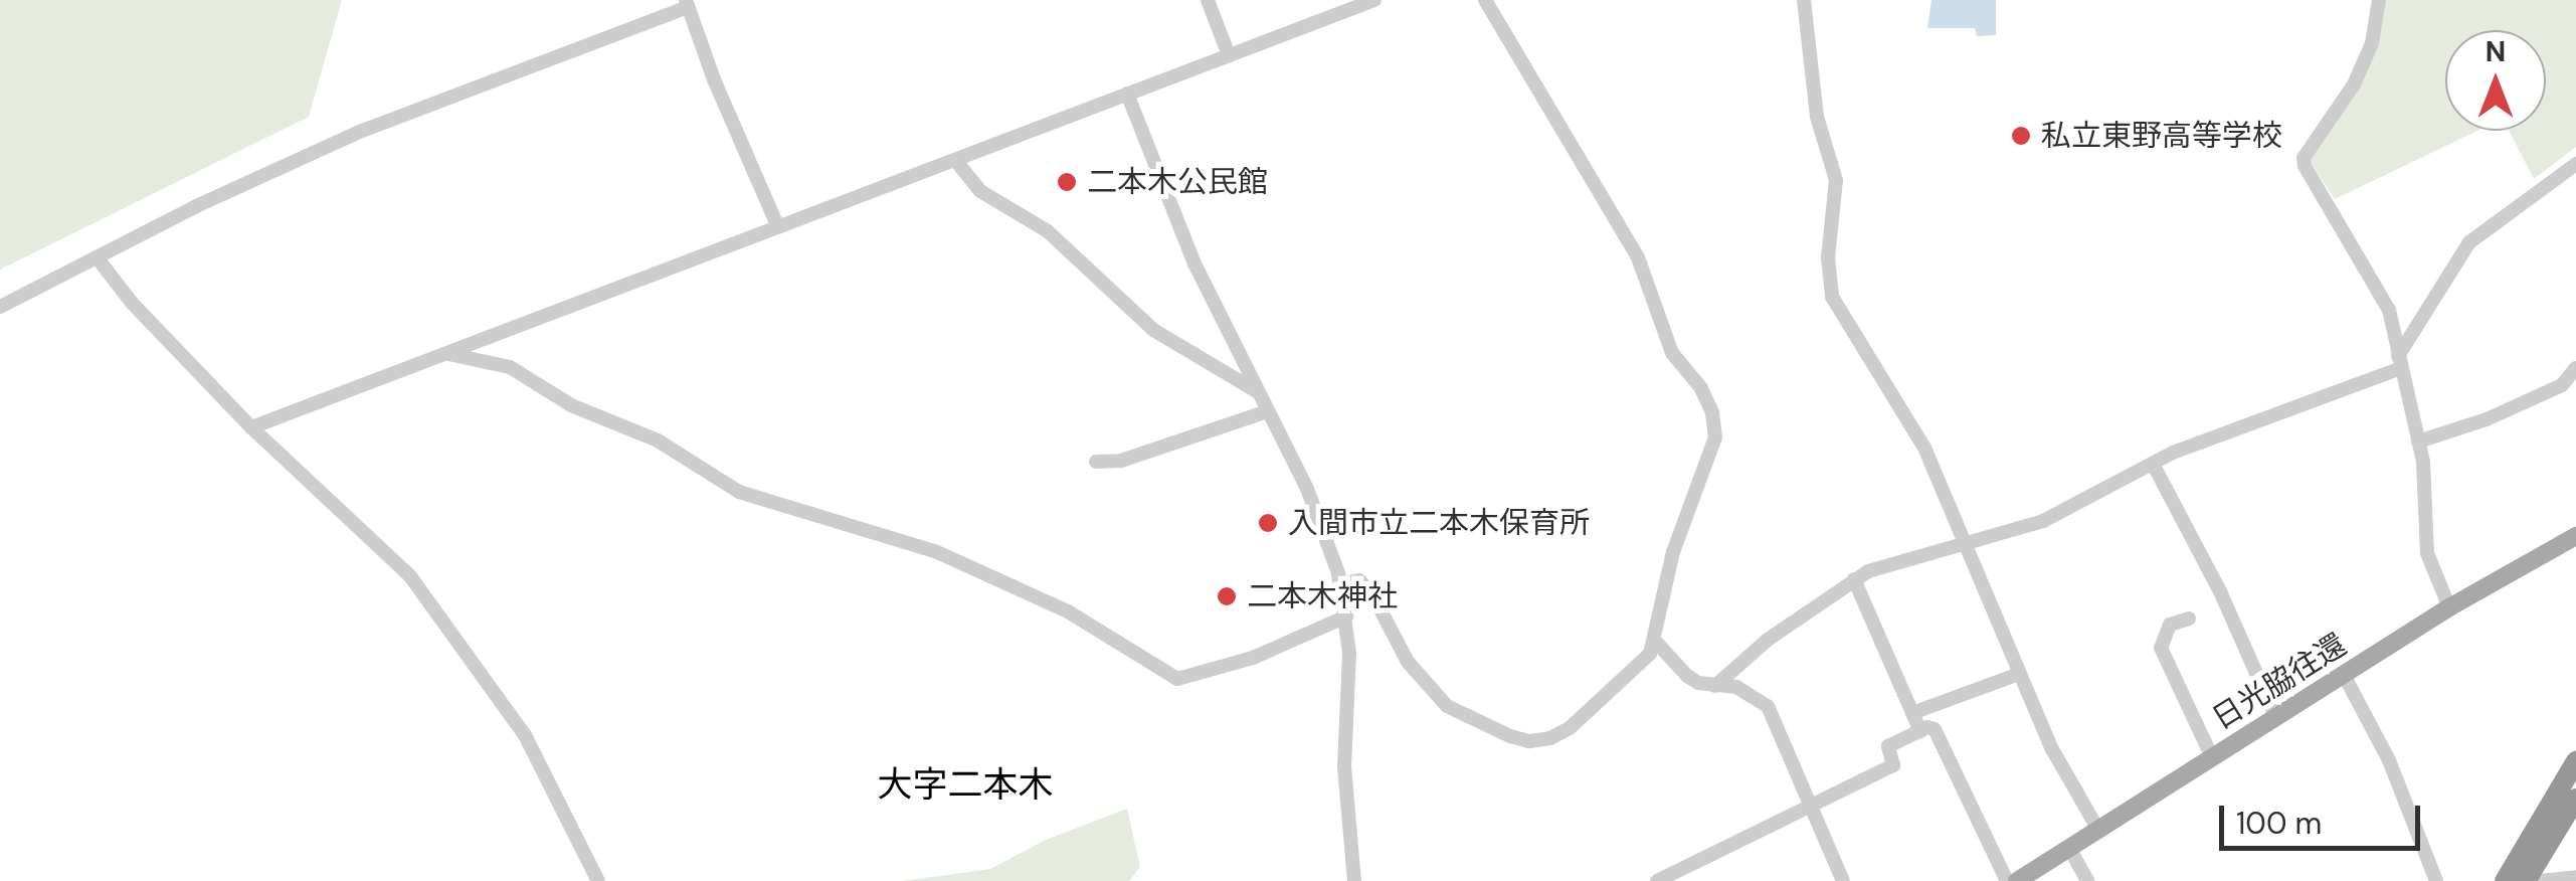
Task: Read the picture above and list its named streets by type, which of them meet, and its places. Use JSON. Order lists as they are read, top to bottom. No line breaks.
{"streets":{"main road":["日光脇往還"]},"districts":["大字二本木"],"places":["私立東野高等学校","二本木公民館","入間市立二本木保育所","二本木神社"],"scale_bar":"100 m","north":"top"}
